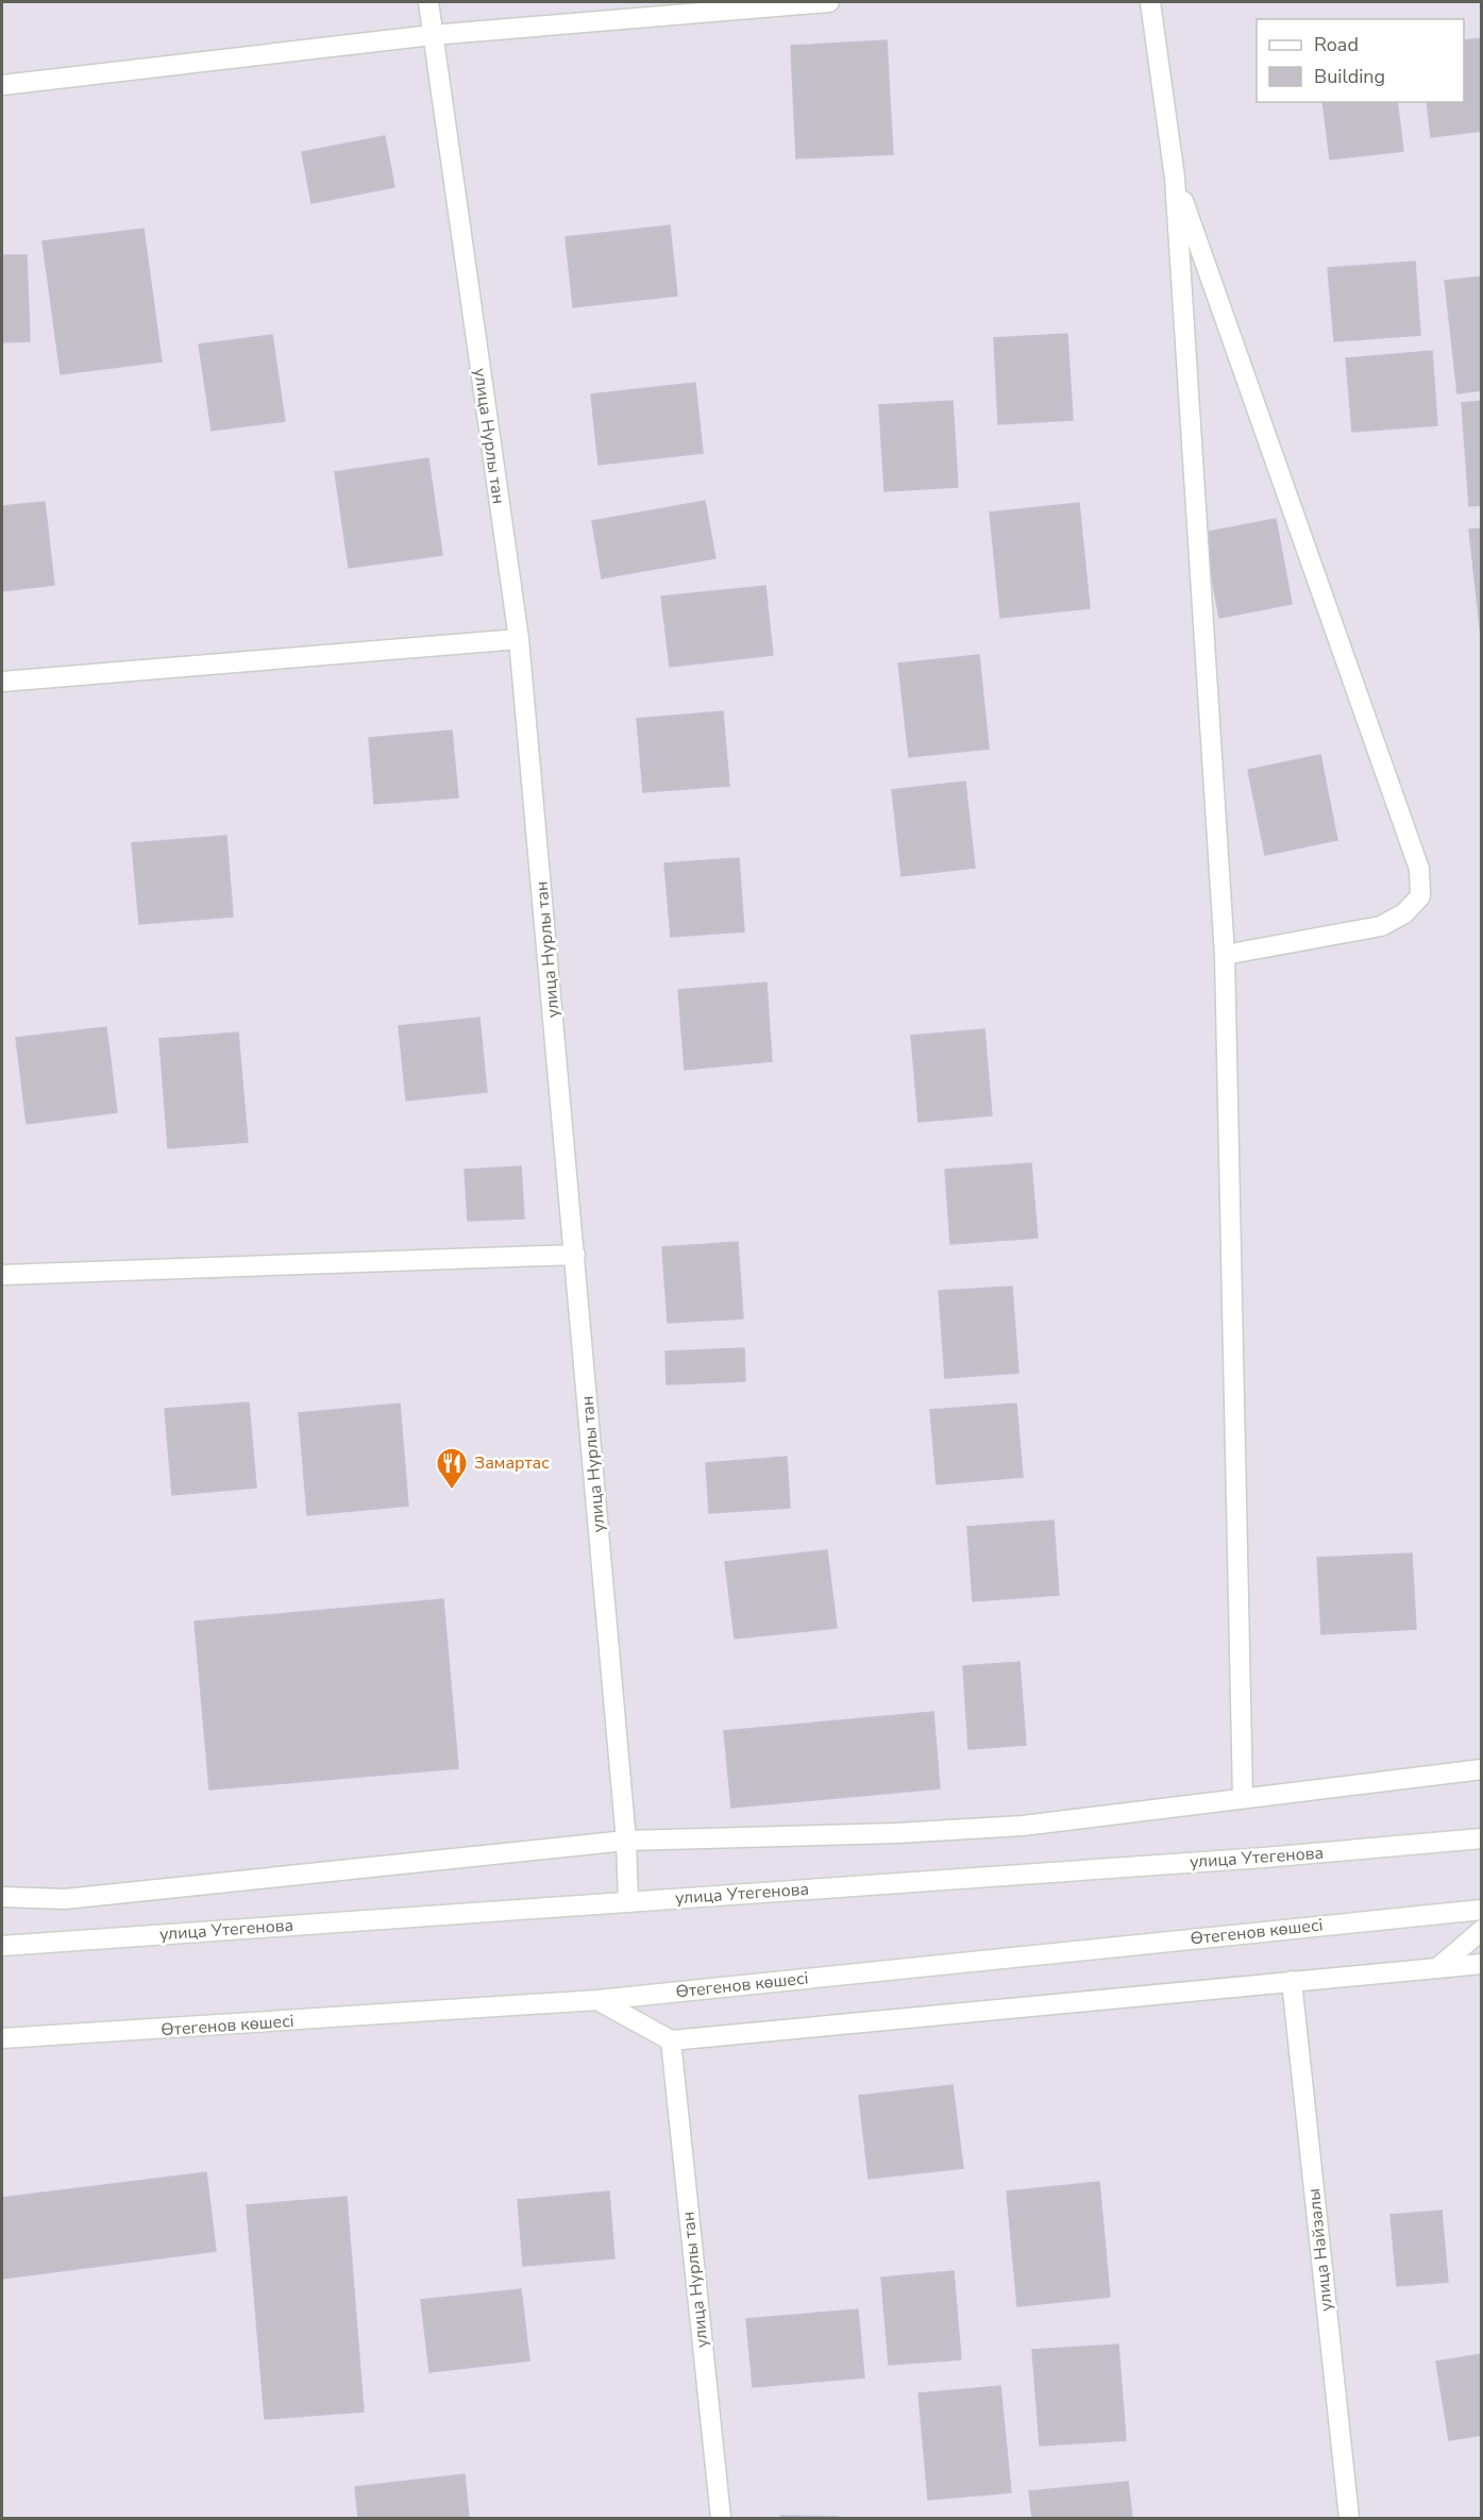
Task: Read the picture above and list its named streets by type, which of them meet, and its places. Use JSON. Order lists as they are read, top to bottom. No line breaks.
{"streets":{"street":["улица Нурлы тан","улица Утегенова","Өтегенов көшесі","улица Найзалы"]},"crossings":[["улица Нурлы тан","улица Утегенова"]],"places":{"restaurant":["Замартас"]},"legend":["Road","Building"]}
